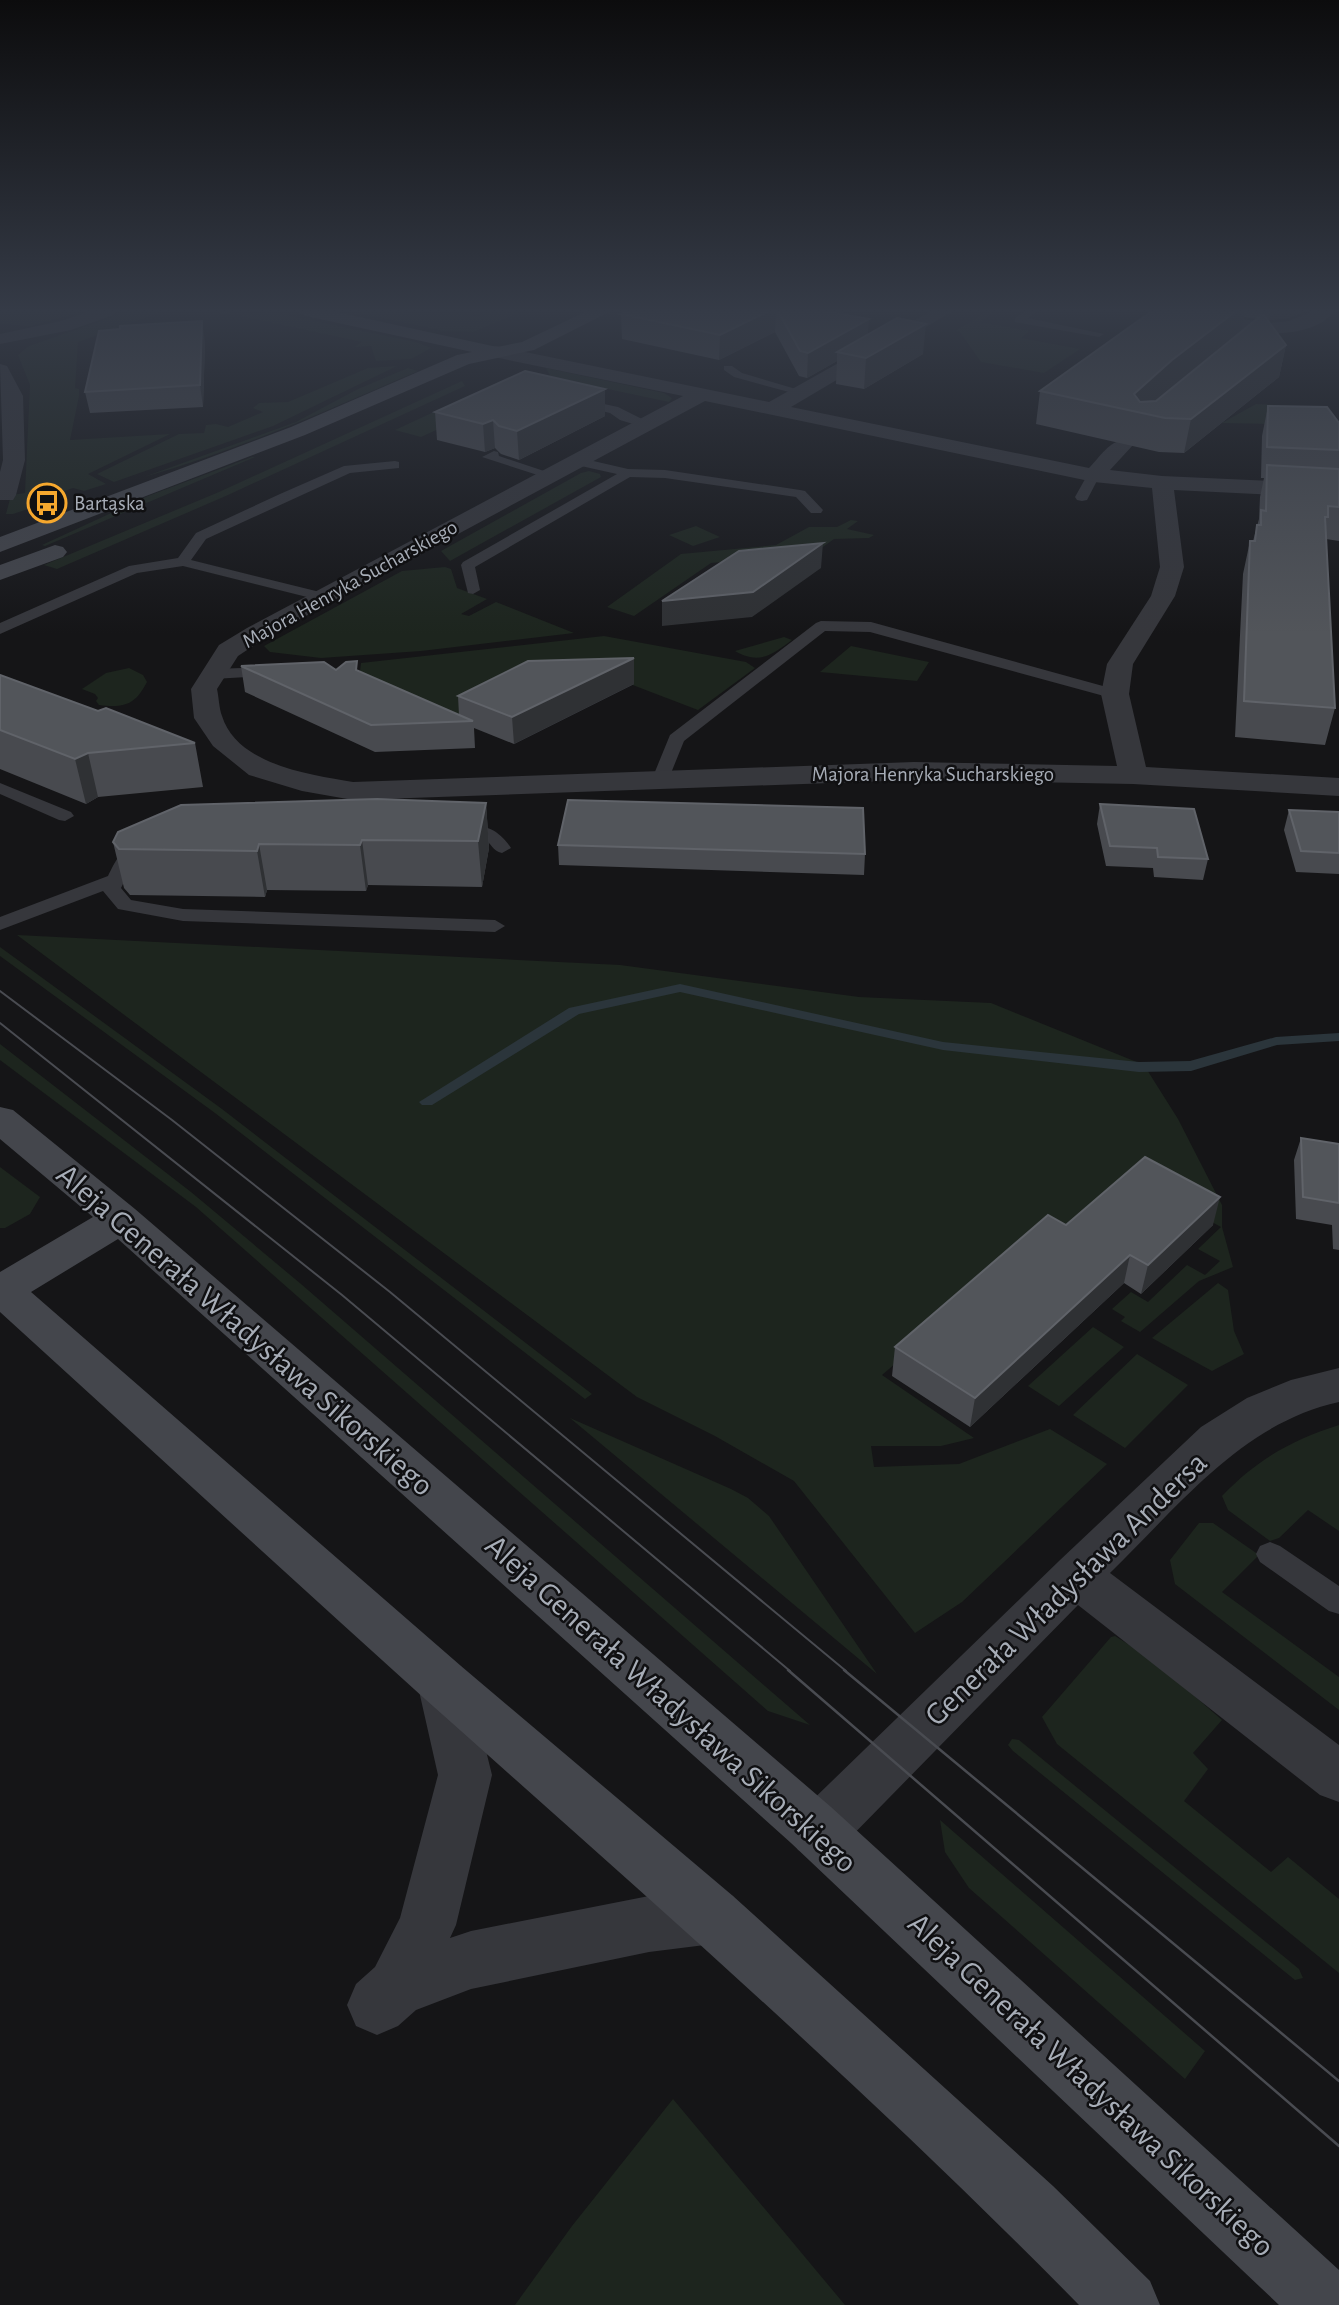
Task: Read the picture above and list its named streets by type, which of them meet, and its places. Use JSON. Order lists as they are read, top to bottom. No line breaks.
{"streets":{"street":["Majora Henryka Sucharskiego","Aleja Generała Władysława Sikorskiego","Generała Władysława Andersa"]},"crossings":[["Aleja Generała Władysława Sikorskiego","Generała Władysława Andersa"]],"places":{"bus stop":["Bartąska"]}}
